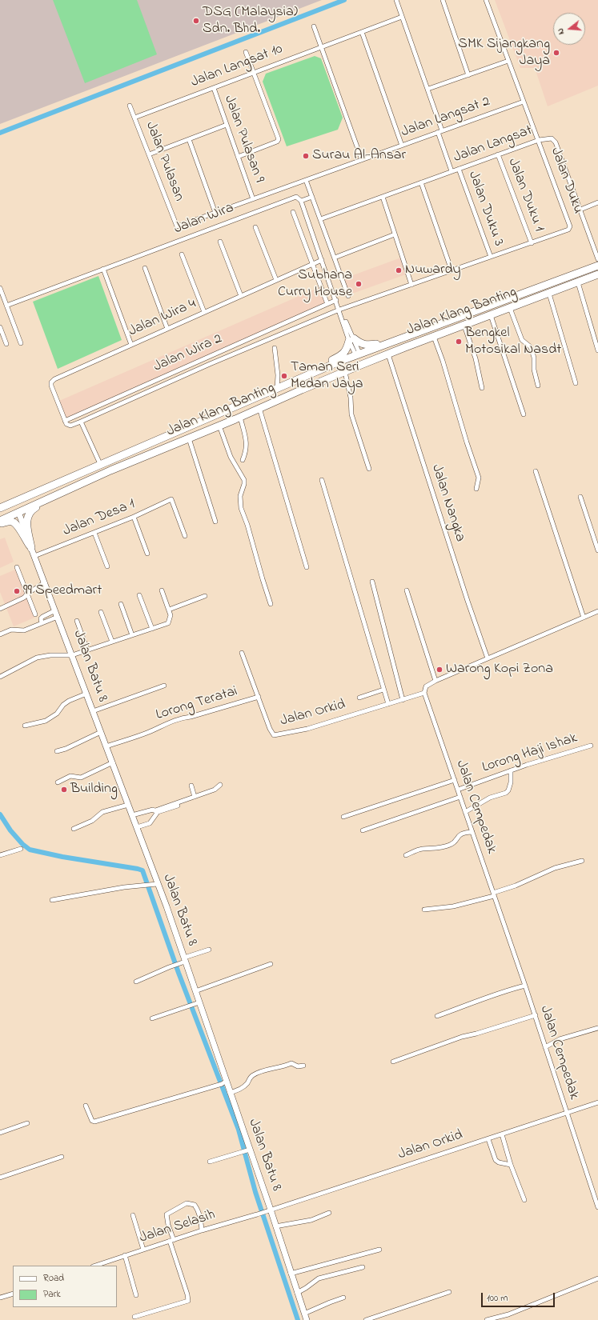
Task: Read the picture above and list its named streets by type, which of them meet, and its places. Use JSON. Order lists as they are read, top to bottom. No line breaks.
{"streets":{"highway":["Jalan Klang Banting"],"street":["Jalan Langsat 10","Jalan Langsat 2","Jalan Pulasan 9","Jalan Langsat","Jalan Pulasan","Jalan Duku","Jalan Duku 1","Jalan Duku 3","Jalan Wira","Jalan Wira 4","Jalan Wira 2","Jalan Nangka","Jalan Desa 1","Jalan Batu 8","Lorong Teratai","Jalan Orkid","Lorong Haji Ishak","Jalan Cempedak","Jalan Selasih"]},"crossings":[["Jalan Langsat 10","Jalan Pulasan 9"],["Jalan Langsat 10","Jalan Pulasan"],["Jalan Langsat 2","Jalan Pulasan 9"],["Jalan Langsat 2","Jalan Pulasan"],["Jalan Langsat 2","Jalan Duku"],["Jalan Langsat","Jalan Duku"],["Jalan Langsat","Jalan Duku 1"],["Jalan Langsat","Jalan Duku 3"],["Jalan Duku","Jalan Duku 1"],["Jalan Klang Banting","Jalan Nangka"],["Jalan Klang Banting","Jalan Batu 8"],["Jalan Wira 4","Jalan Wira 2"],["Jalan Desa 1","Jalan Batu 8"],["Jalan Batu 8","Lorong Teratai"],["Jalan Batu 8","Jalan Orkid"],["Jalan Batu 8","Jalan Selasih"],["Lorong Teratai","Jalan Orkid"],["Jalan Orkid","Jalan Cempedak"],["Jalan Orkid","Jalan Selasih"],["Lorong Haji Ishak","Jalan Cempedak"]],"places":["DSG (Malaysia) Sdn. Bhd.","SMK Sijangkang Jaya","Surau Al-Ansar","Nuwardy","Subhana Curry House","Bengkel Motosikal Nasdt","Taman Seri Medan Jaya","99 Speedmart","Warong Kopi Zona","Building"],"legend":["Road","Park"],"scale_bar":"100 m","north":"left"}
